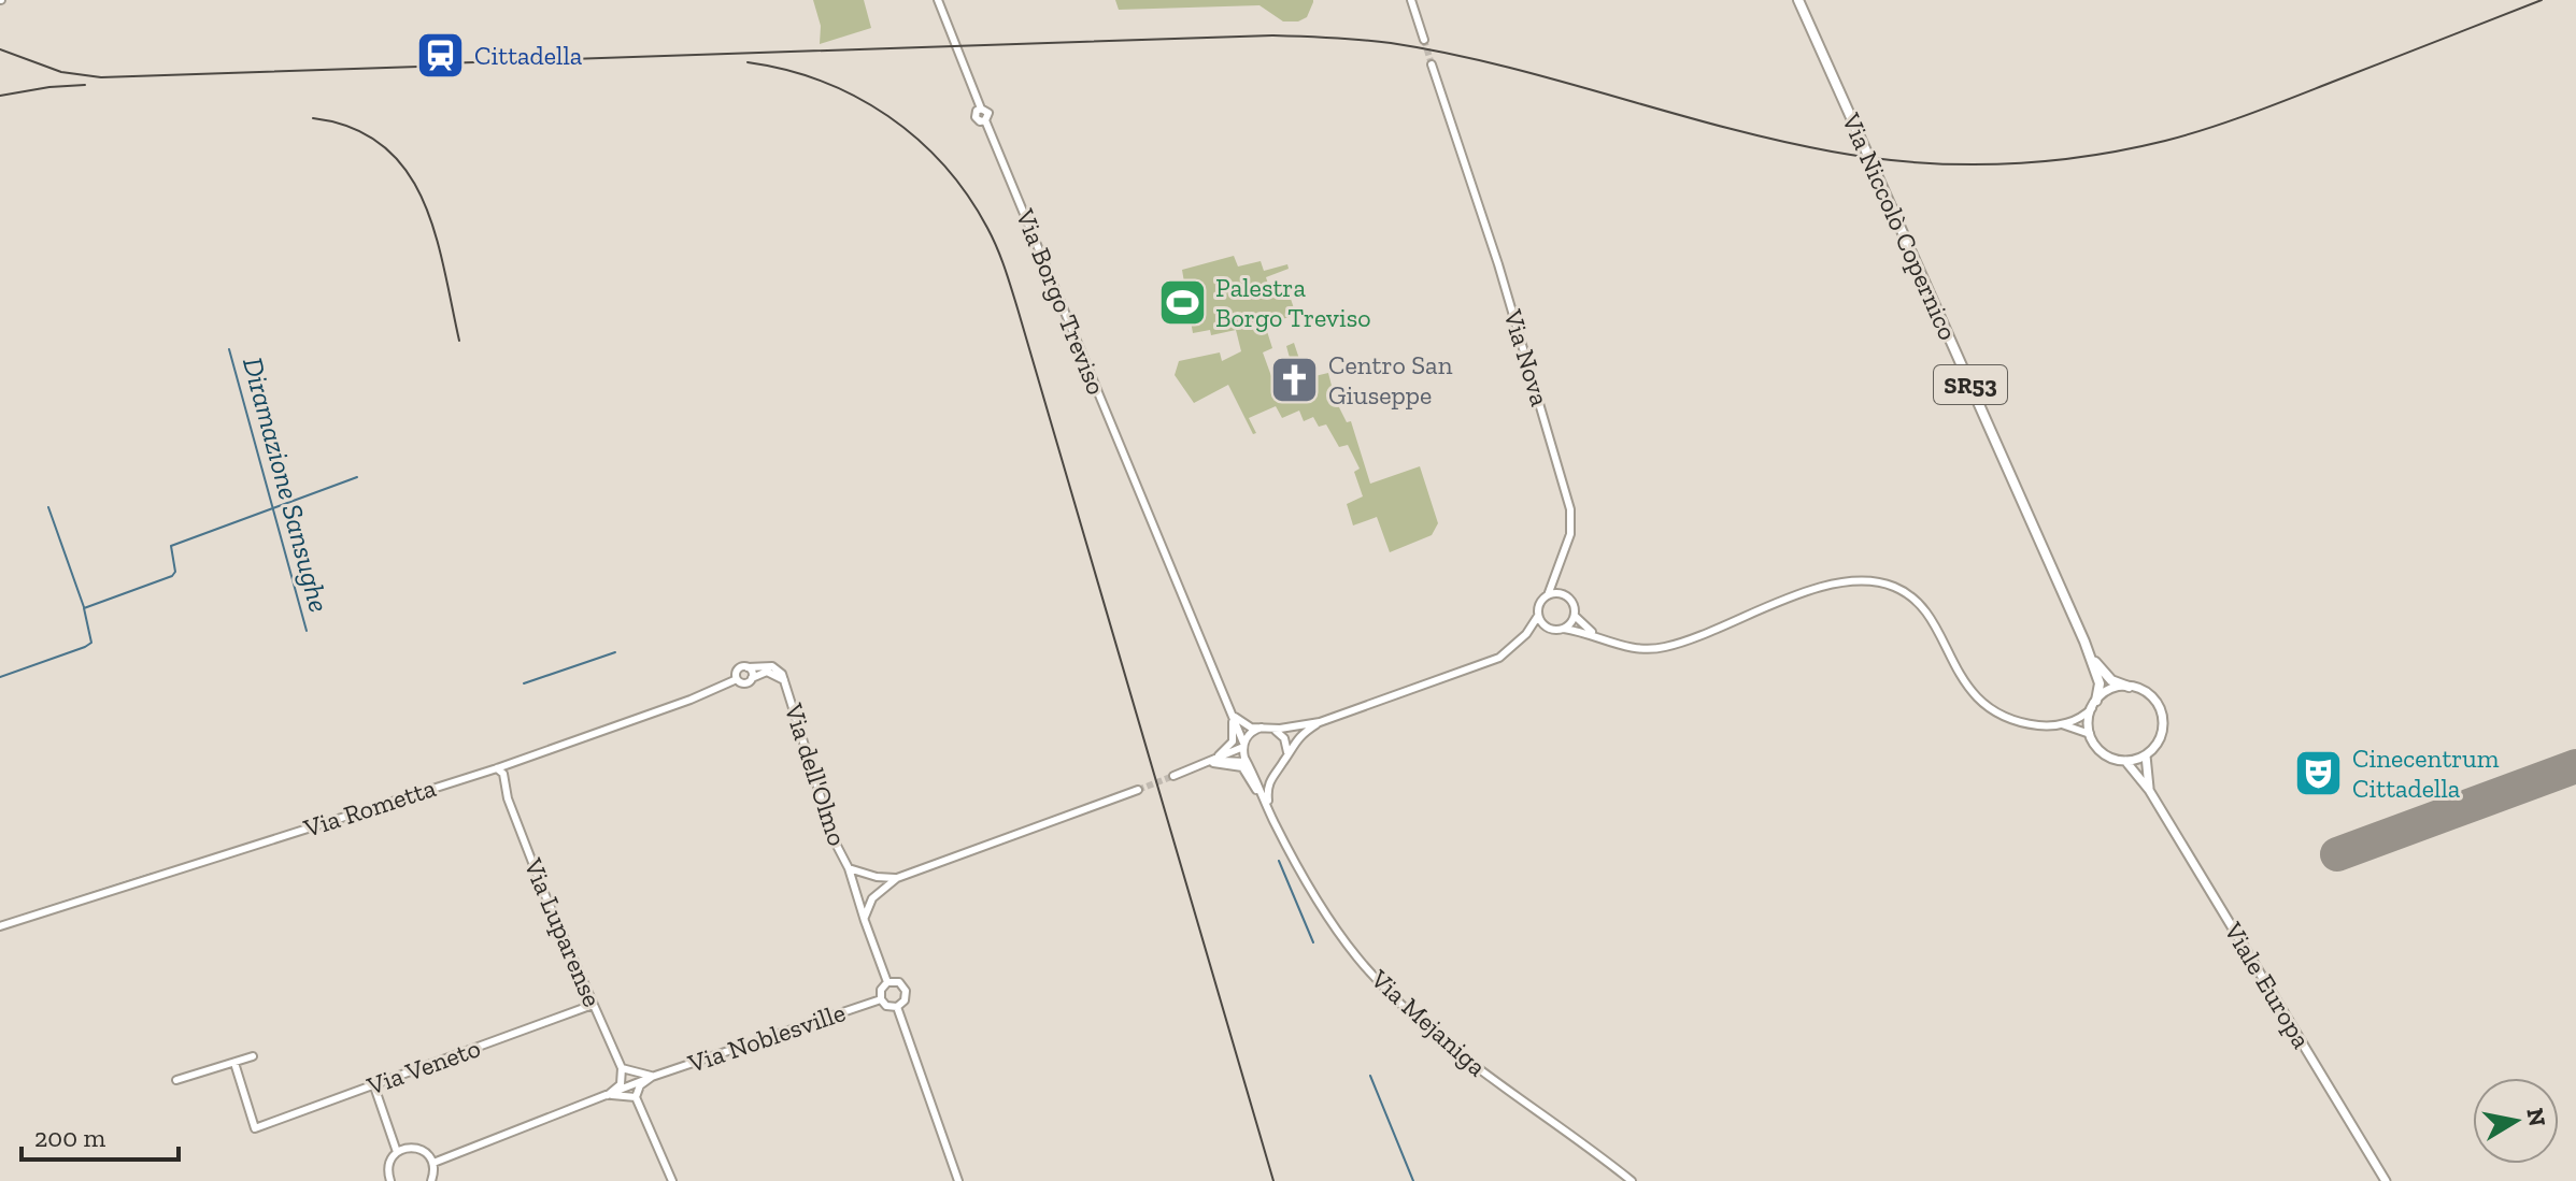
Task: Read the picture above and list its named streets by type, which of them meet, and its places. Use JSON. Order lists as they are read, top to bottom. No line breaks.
{"streets":{"highway":["Via Niccolò Copernico","SR53"],"main road":["Via Borgo Treviso","Via Nova","Via dell'Olmo","Via Rometta","Via Luparense","Viale Europa","Via Mejaniga","Via Noblesville","Via Veneto"]},"crossings":[["Via Niccolò Copernico","Via Nova"],["Via Niccolò Copernico","SR53"],["Via Niccolò Copernico","Viale Europa"],["Via Borgo Treviso","Via Mejaniga"],["Via Nova","SR53"],["Via Nova","Viale Europa"],["Via Nova","Via Mejaniga"],["SR53","Viale Europa"],["Via dell'Olmo","Via Rometta"],["Via dell'Olmo","Via Noblesville"],["Via Rometta","Via Luparense"],["Via Luparense","Via Veneto"]],"water":["Diramazione Sansughe"],"places":{"station":["Cittadella"],"sports":["Palestra Borgo Treviso"],"church":["Centro San Giuseppe"],"theatre":["Cinecentrum Cittadella"]},"scale_bar":"200 m","north":"right"}
